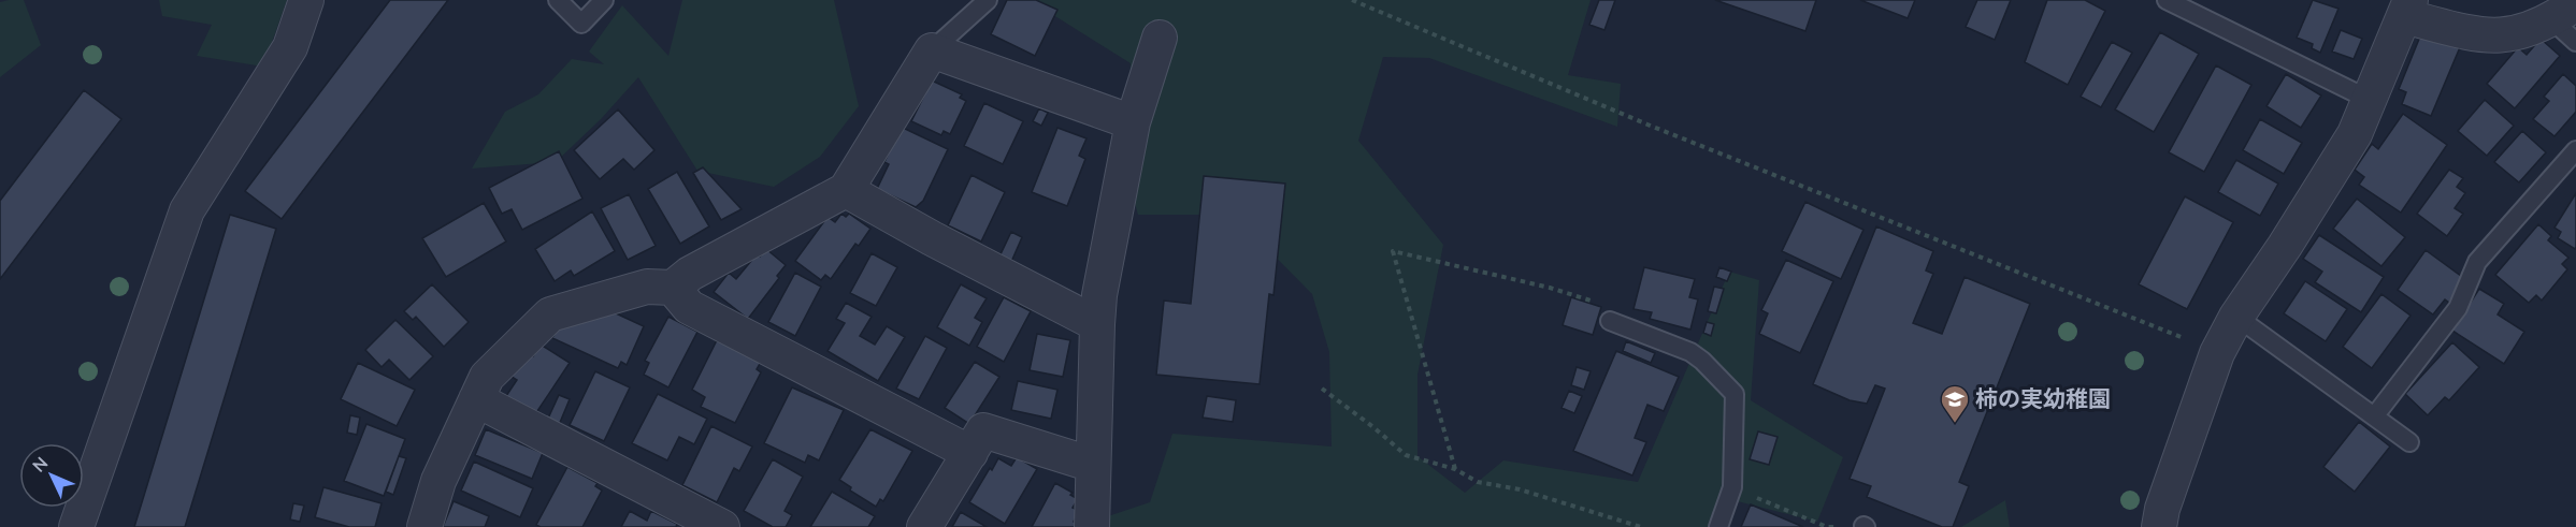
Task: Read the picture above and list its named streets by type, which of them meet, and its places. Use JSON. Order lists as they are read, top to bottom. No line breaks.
{"places":{"school or university":["柿の実幼稚園"]},"north":"top left"}
